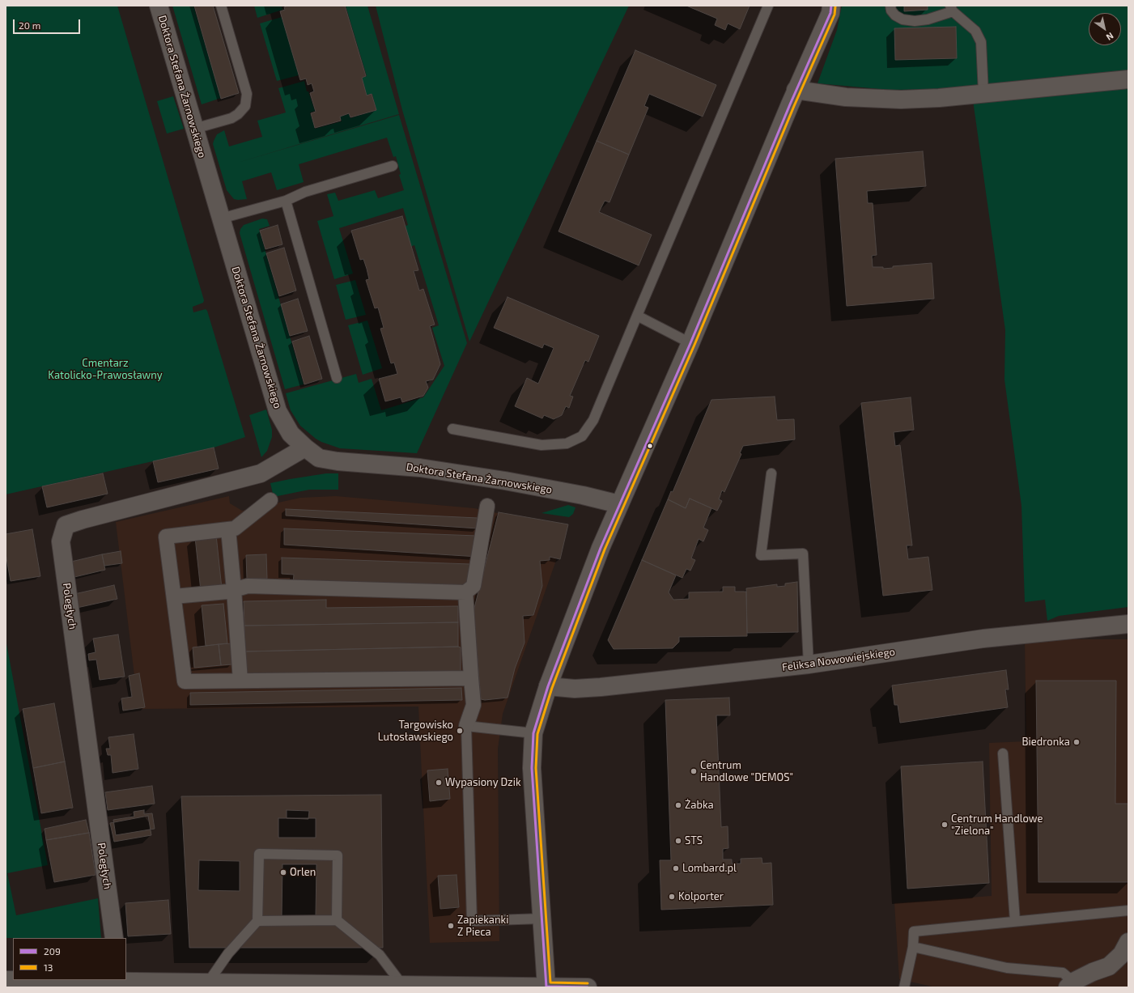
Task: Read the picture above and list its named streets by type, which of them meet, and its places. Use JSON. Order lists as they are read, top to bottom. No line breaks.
{"streets":{"street":["Doktora Stefana Żarnowskiego","Poległych","Feliksa Nowowiejskiego"]},"crossings":[["Doktora Stefana Żarnowskiego","Poległych"]],"parks":["Cmentarz Katolicko-Prawosławny"],"places":["Targowisko Lutosławskiego","Biedronka","Centrum Handlowe \"DEMOS\"","Wypasiony Dzik","Żabka","Centrum Handlowe \"Zielona\"","STS","Lombard.pl","Orlen","Kolporter","Zapiekanki Z Pieca"],"lines":["transit line 209","transit line 13"],"legend":["209","13"],"scale_bar":"20 m","north":"bottom right"}
